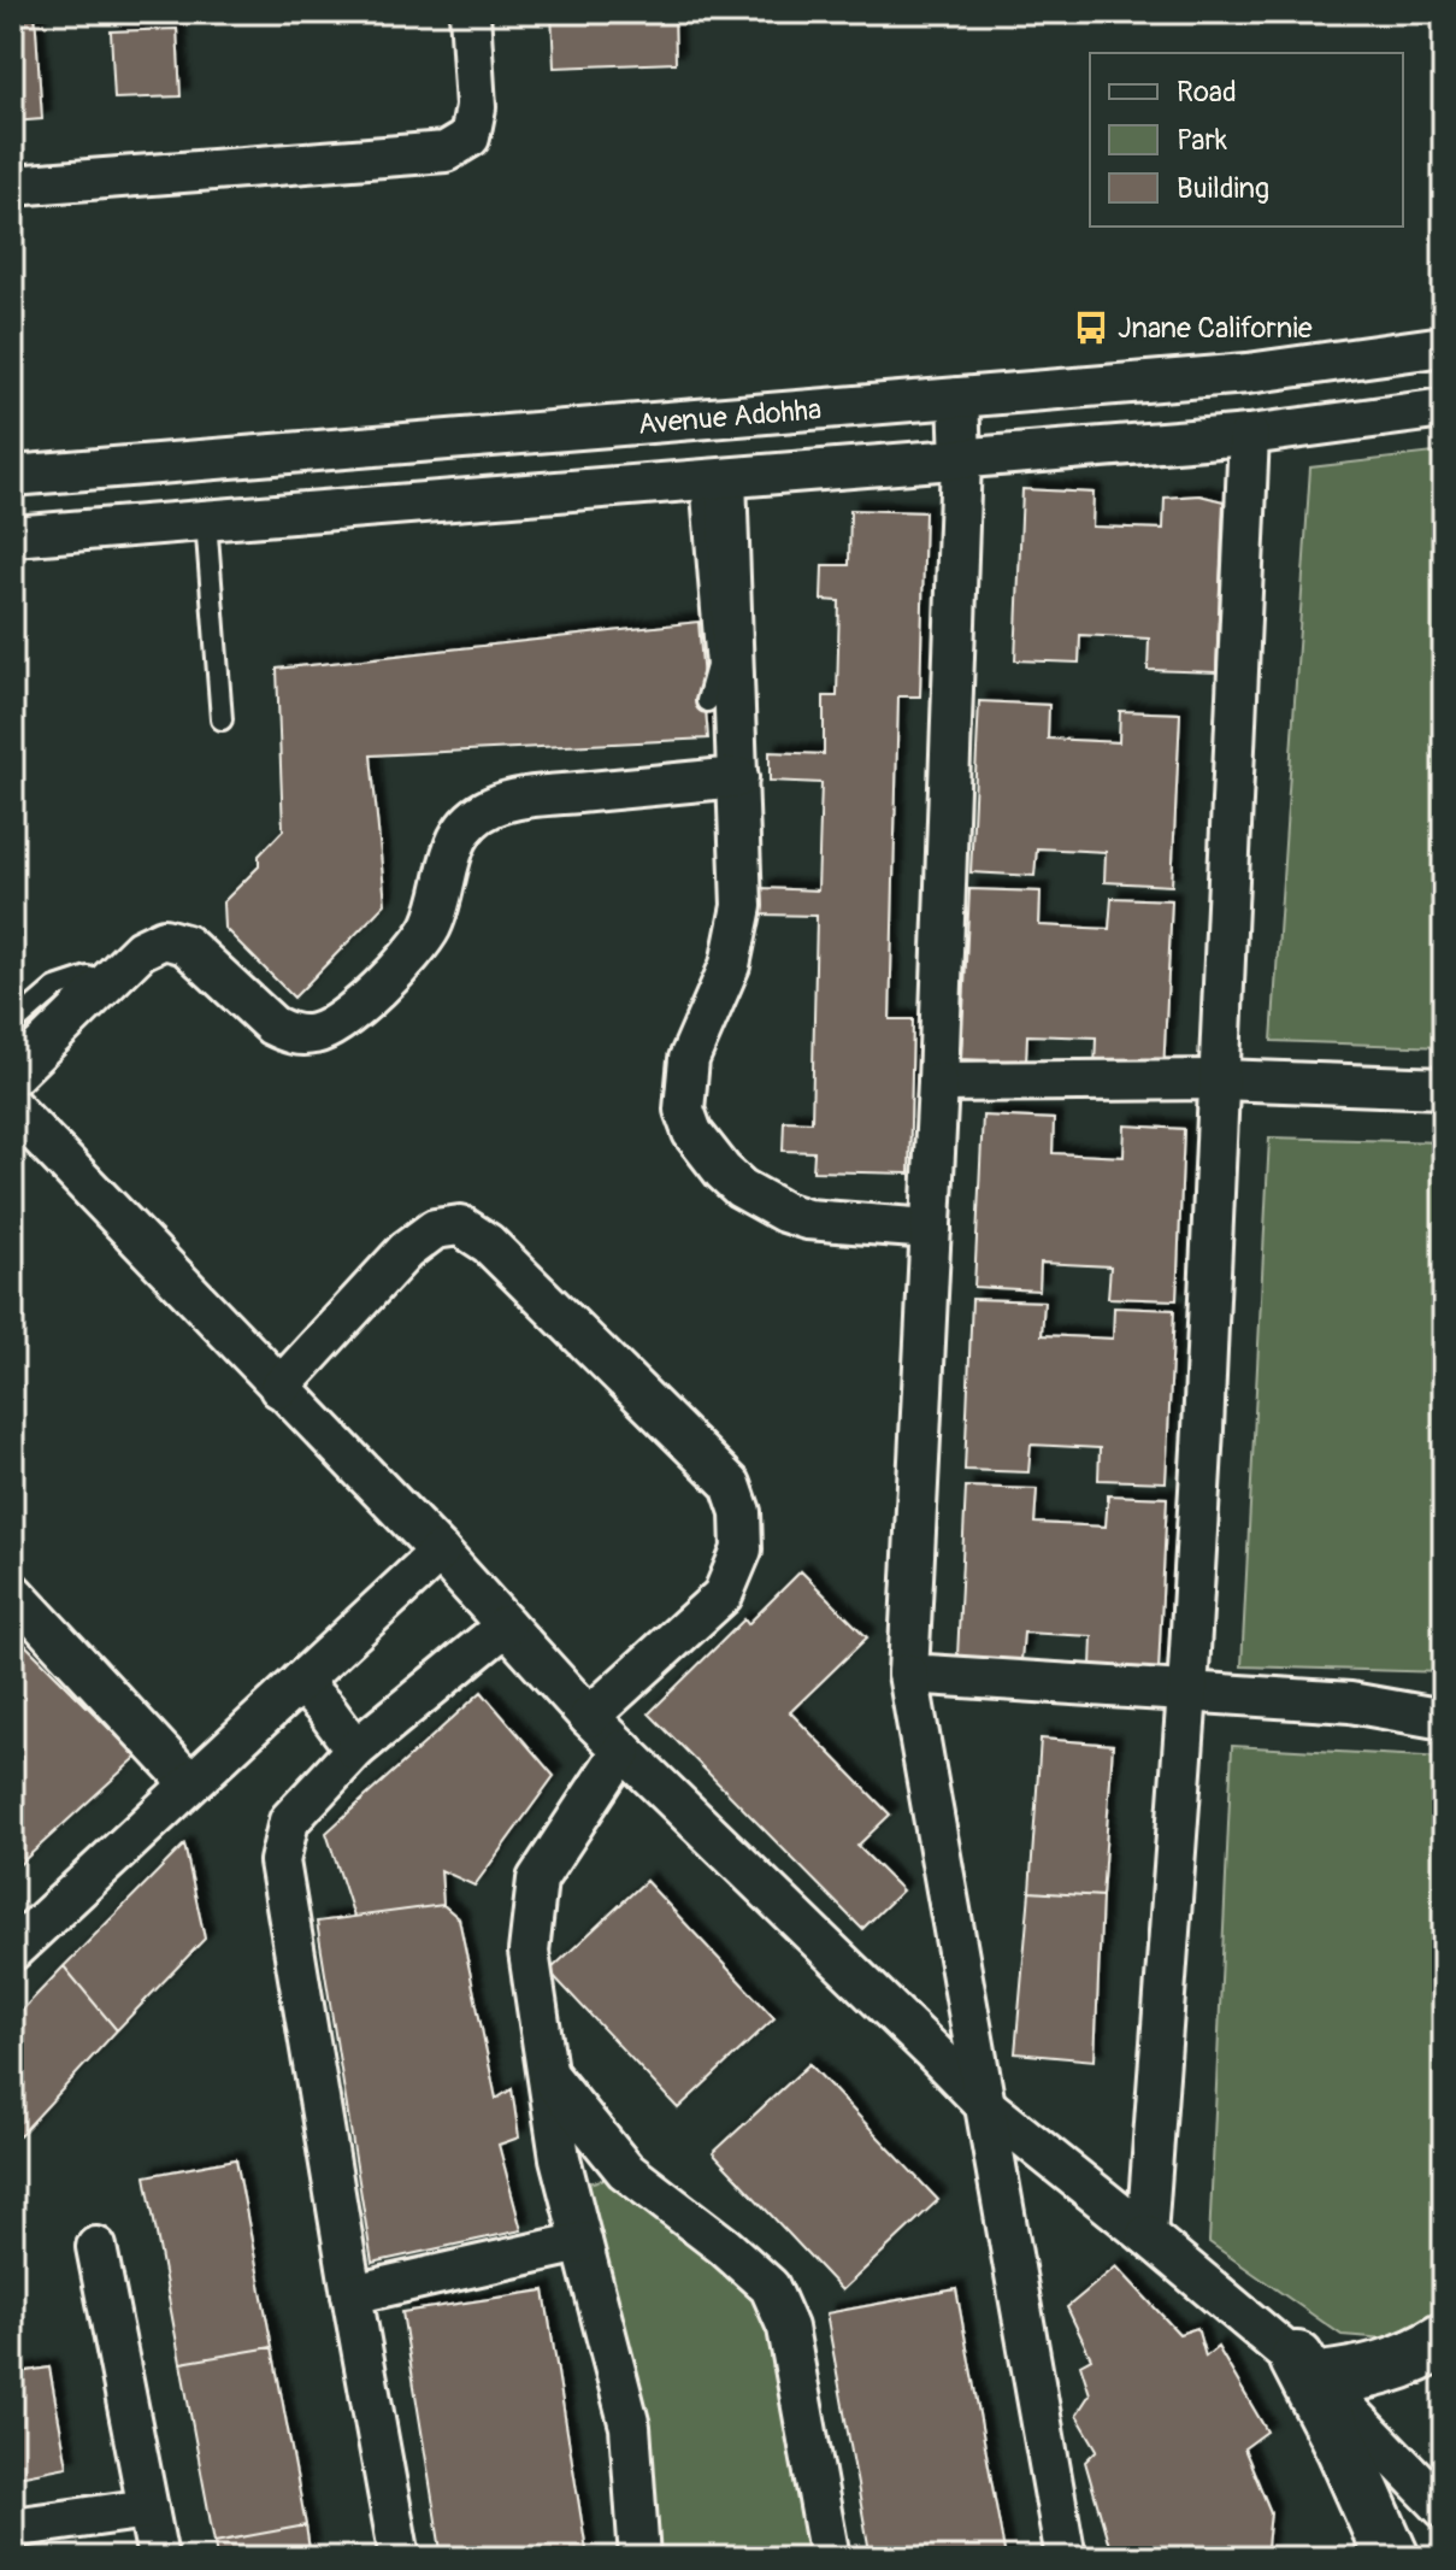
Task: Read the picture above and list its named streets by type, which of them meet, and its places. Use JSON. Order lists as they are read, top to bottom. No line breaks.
{"streets":{"street":["Avenue Adohha"]},"places":{"bus stop":["Jnane Californie"]},"legend":["Road","Park","Building"]}
